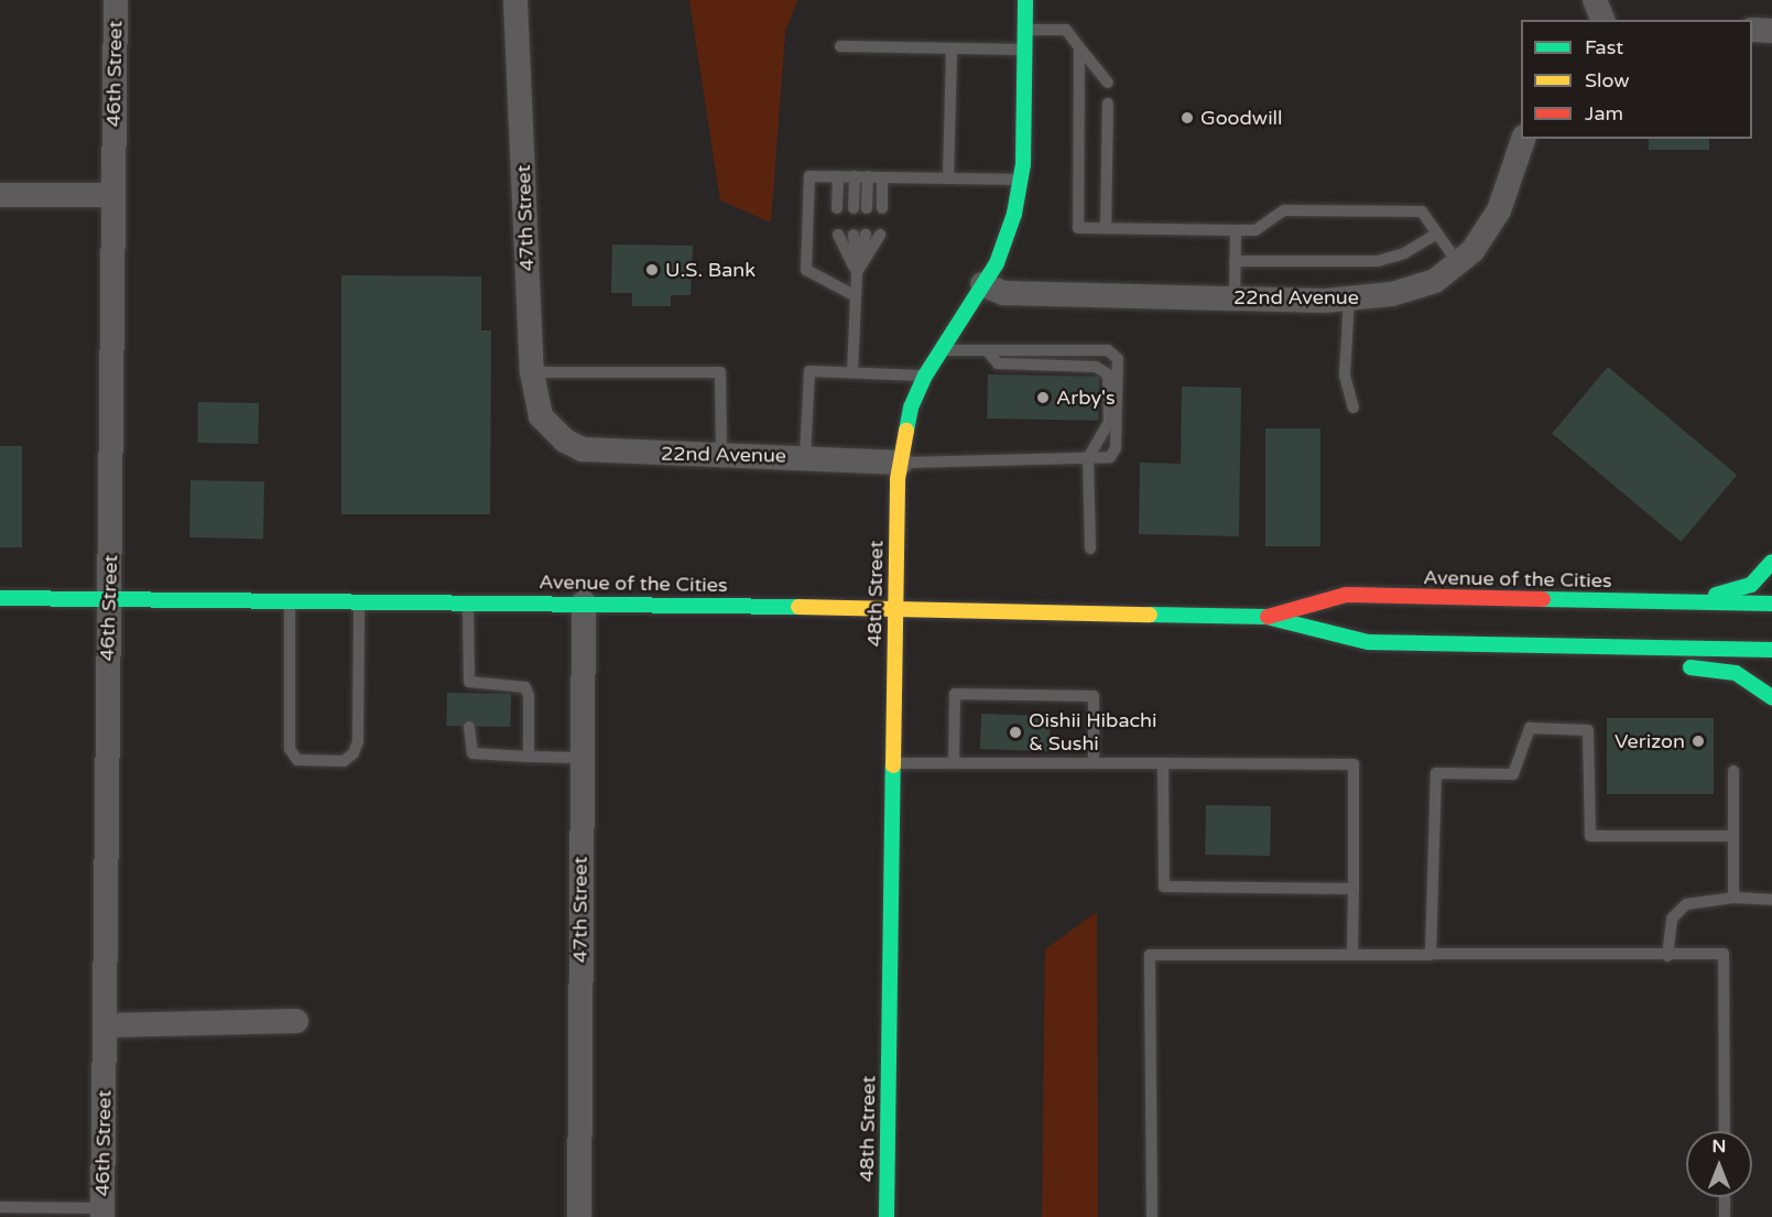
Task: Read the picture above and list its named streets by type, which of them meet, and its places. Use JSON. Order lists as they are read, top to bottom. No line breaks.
{"streets":{"main road":["Avenue of the Cities","48th Street"],"street":["46th Street","47th Street","22nd Avenue"]},"crossings":[["46th Street","Avenue of the Cities"],["47th Street","22nd Avenue"],["47th Street","Avenue of the Cities"],["22nd Avenue","48th Street"],["Avenue of the Cities","48th Street"]],"places":["Goodwill","U.S. Bank","Arby's","Oishii Hibachi & Sushi","Verizon"],"legend":["Fast","Slow","Jam"],"north":"top"}
